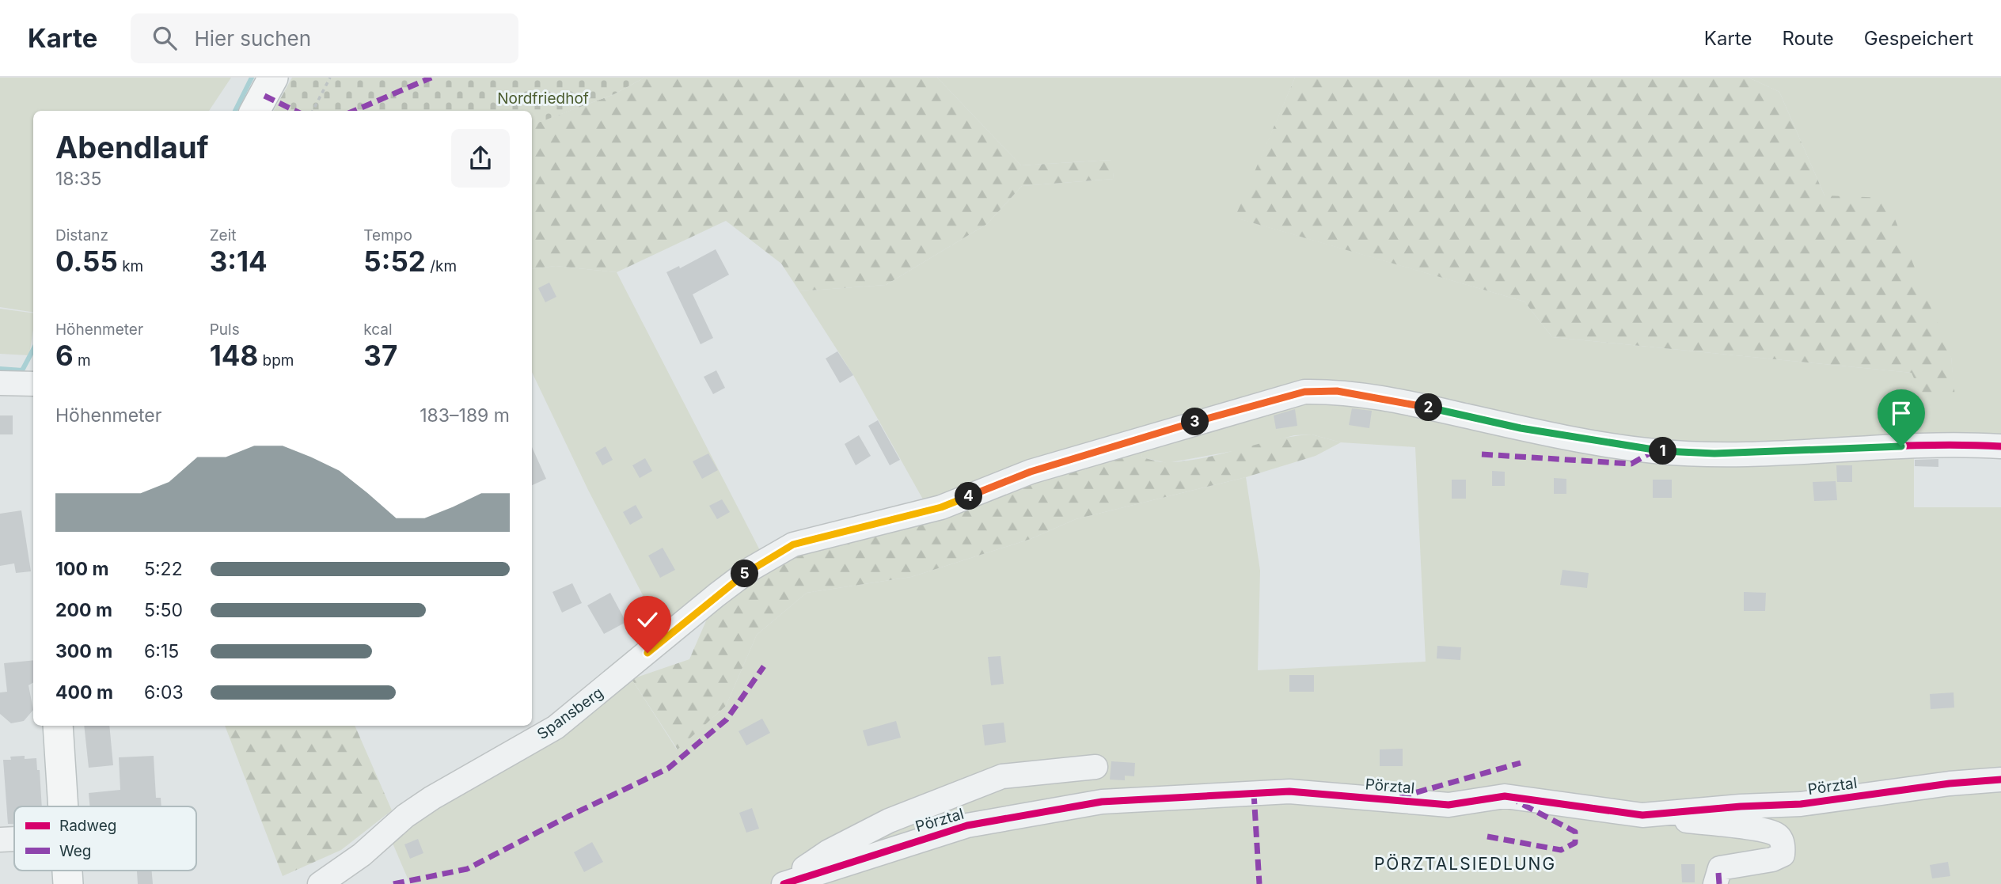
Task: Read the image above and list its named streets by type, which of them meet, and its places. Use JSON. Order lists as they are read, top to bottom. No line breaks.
{"streets":{"street":["Spansberg","Pörztal"]},"districts":["PÖRZTALSIEDLUNG"],"parks":["Nordfriedhof"],"legend":["Radweg","Weg"],"page":{"header":"Karte","search":"Hier suchen","nav":["Karte","Route","Gespeichert"],"heading":["Abendlauf","18:35"],"stats":[["Distanz","0.55 km"],["Zeit","3:14"],["Tempo","5:52 /km"],["Höhenmeter","6 m"],["Puls","148 bpm"],["kcal","37"]],"pins":["2","3","1","4","5"],"chart":["Höhenmeter","183–189 m"],"list":[{"name":"100 m","note":"5:22"},{"name":"200 m","note":"5:50"},{"name":"300 m","note":"6:15"},{"name":"400 m","note":"6:03"}]}}
